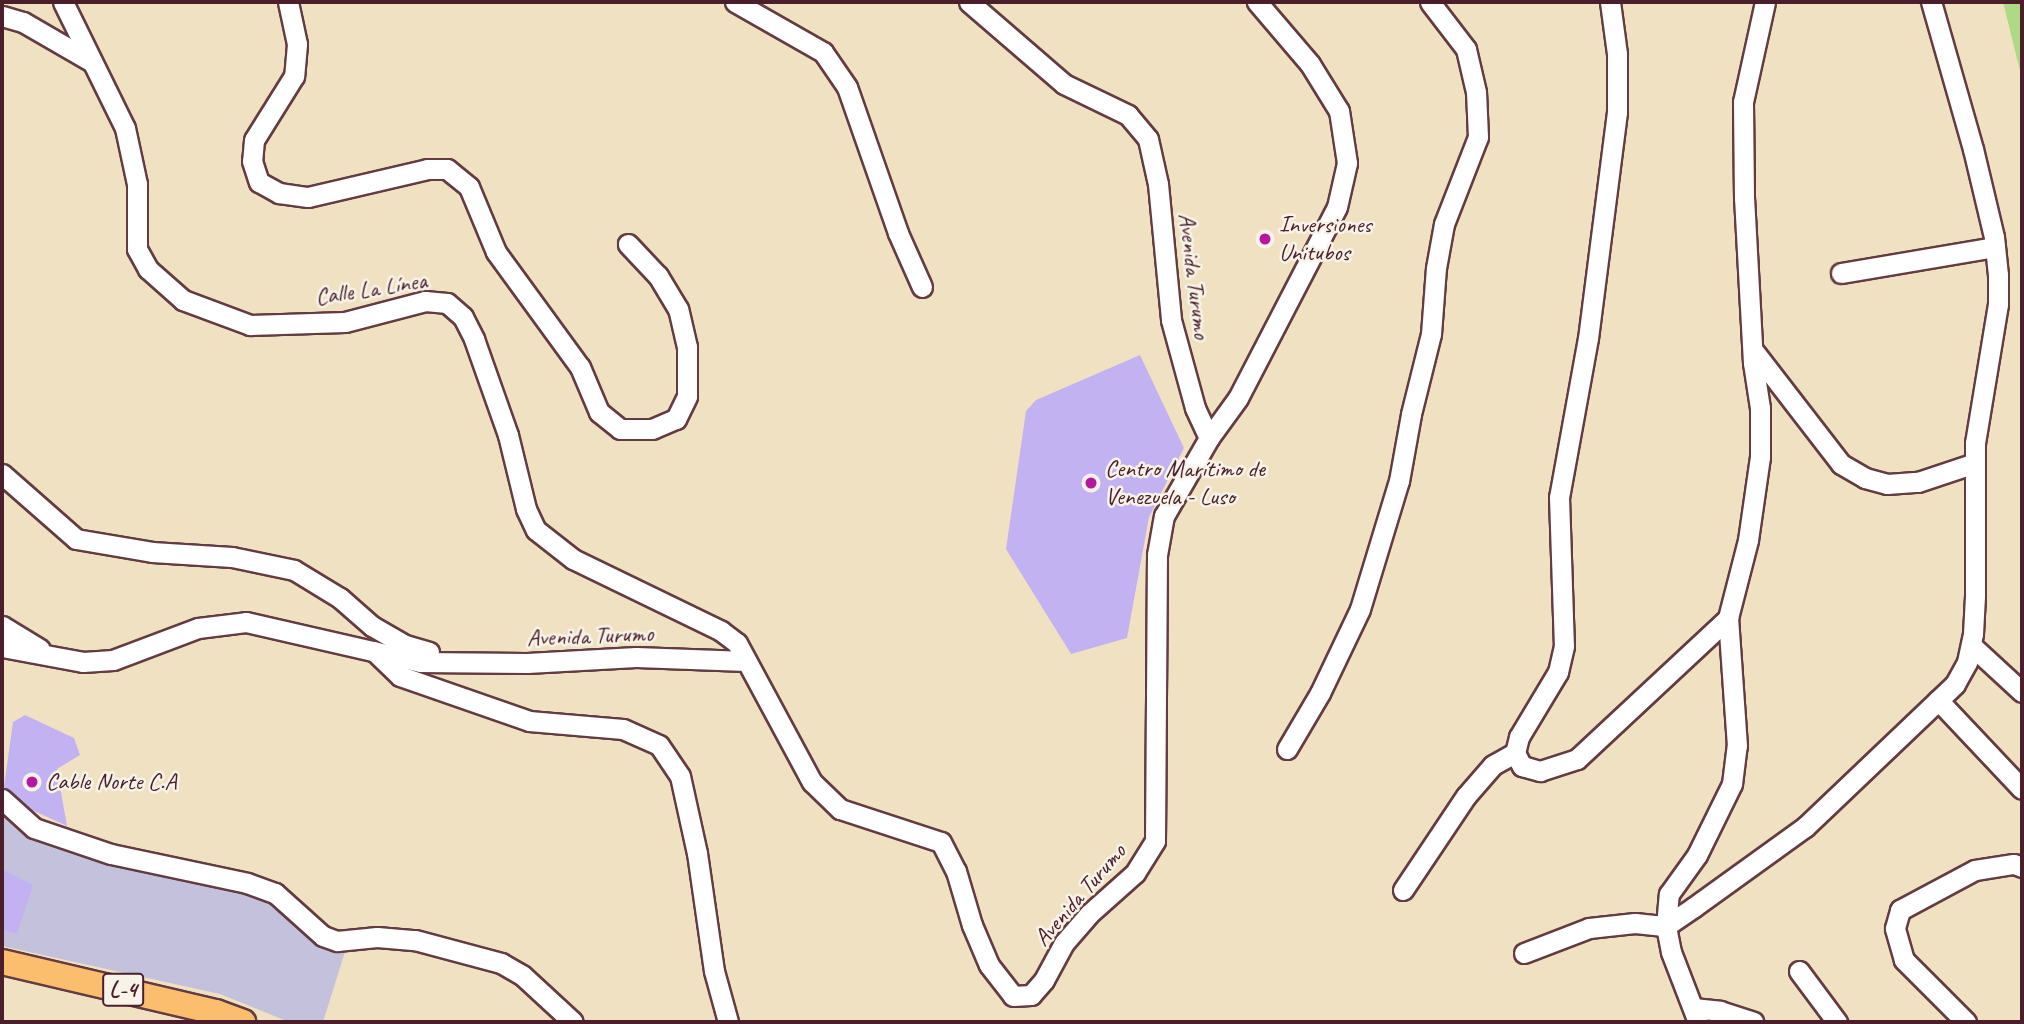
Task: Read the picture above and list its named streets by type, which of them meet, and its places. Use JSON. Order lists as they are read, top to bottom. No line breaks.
{"streets":{"main road":["L-4"],"street":["Avenida Turumo","Calle La Línea"]},"crossings":[["Avenida Turumo","Calle La Línea"]],"places":["Inversiones Unitubos","Centro Marítimo de Venezuela - Luso","Cable Norte C.A"]}
